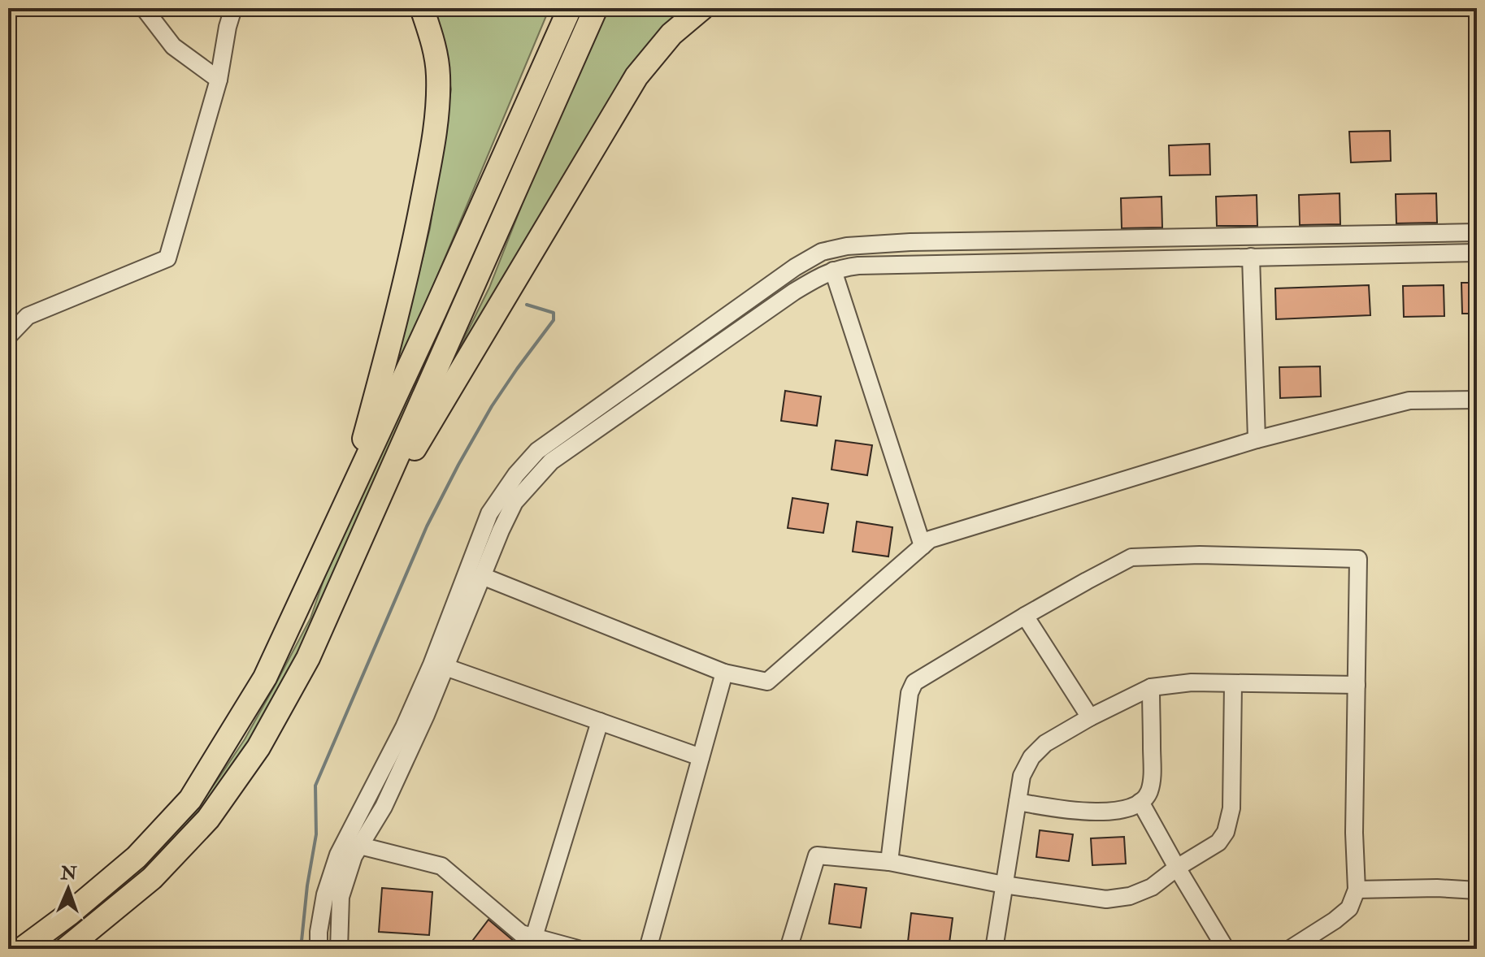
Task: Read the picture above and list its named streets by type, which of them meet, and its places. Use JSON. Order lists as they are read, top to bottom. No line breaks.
{"north":"top"}
